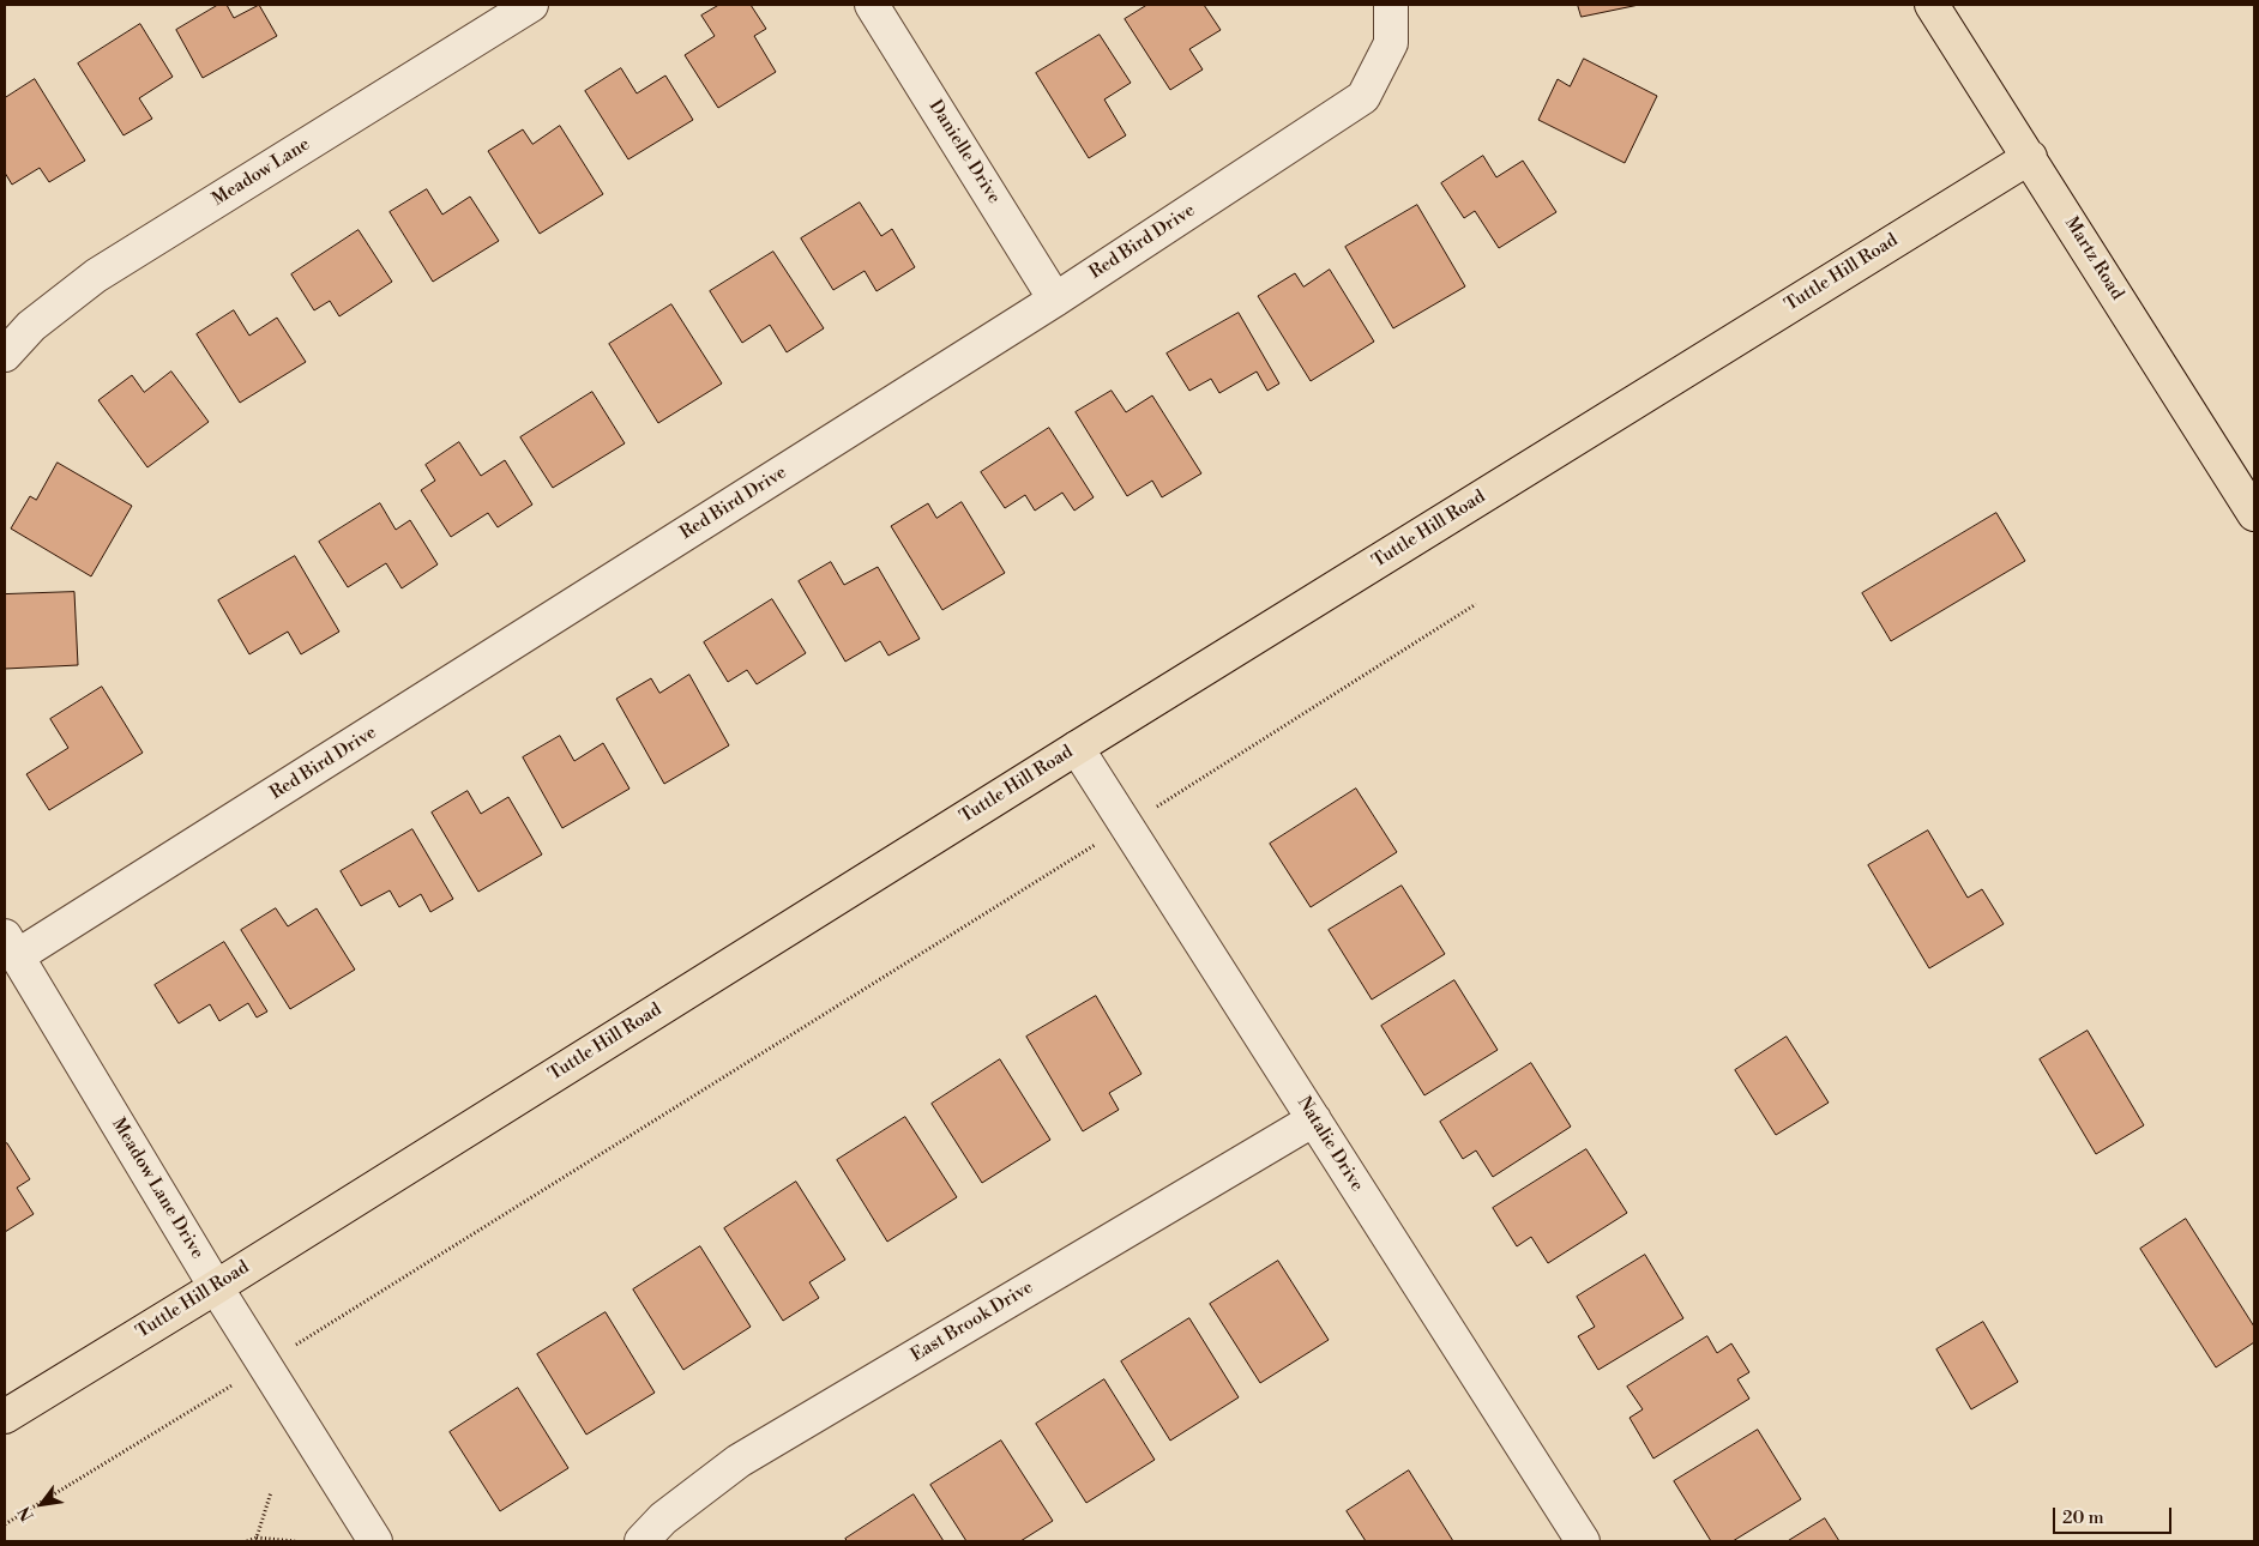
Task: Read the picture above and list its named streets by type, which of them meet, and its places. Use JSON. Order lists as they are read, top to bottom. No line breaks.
{"streets":{"main road":["Martz Road","Tuttle Hill Road"],"street":["Danielle Drive","Meadow Lane","Red Bird Drive","Natalie Drive","Meadow Lane Drive","East Brook Drive"]},"crossings":[["Danielle Drive","Red Bird Drive"],["Red Bird Drive","Meadow Lane Drive"],["Martz Road","Tuttle Hill Road"],["Tuttle Hill Road","Natalie Drive"],["Tuttle Hill Road","Meadow Lane Drive"],["Natalie Drive","East Brook Drive"]],"scale_bar":"20 m","north":"bottom left"}
